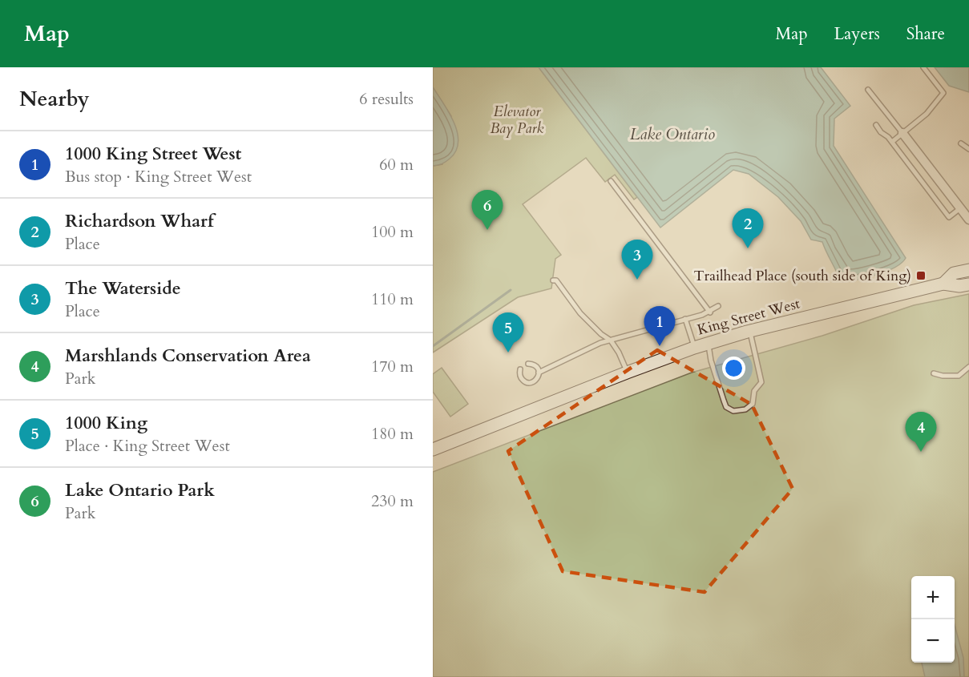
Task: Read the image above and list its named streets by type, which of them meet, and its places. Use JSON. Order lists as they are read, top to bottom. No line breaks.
{"streets":{"main road":["King Street West"]},"water":["Lake Ontario"],"parks":["Elevator Bay Park"],"places":{"transit":["Trailhead Place (south side of King)"]},"page":{"header":"Map","nav":["Map","Layers","Share"],"heading":["Nearby","6 results"],"list":[{"mark":"1","name":"1000 King Street West","note":"Bus stop · King Street West","value":"60 m"},{"mark":"2","name":"Richardson Wharf","note":"Place","value":"100 m"},{"mark":"3","name":"The Waterside","note":"Place","value":"110 m"},{"mark":"4","name":"Marshlands Conservation Area","note":"Park","value":"170 m"},{"mark":"5","name":"1000 King","note":"Place · King Street West","value":"180 m"},{"mark":"6","name":"Lake Ontario Park","note":"Park","value":"230 m"}],"pins":["6","2","3","1","5","4"],"map_buttons":["+","−"]}}
